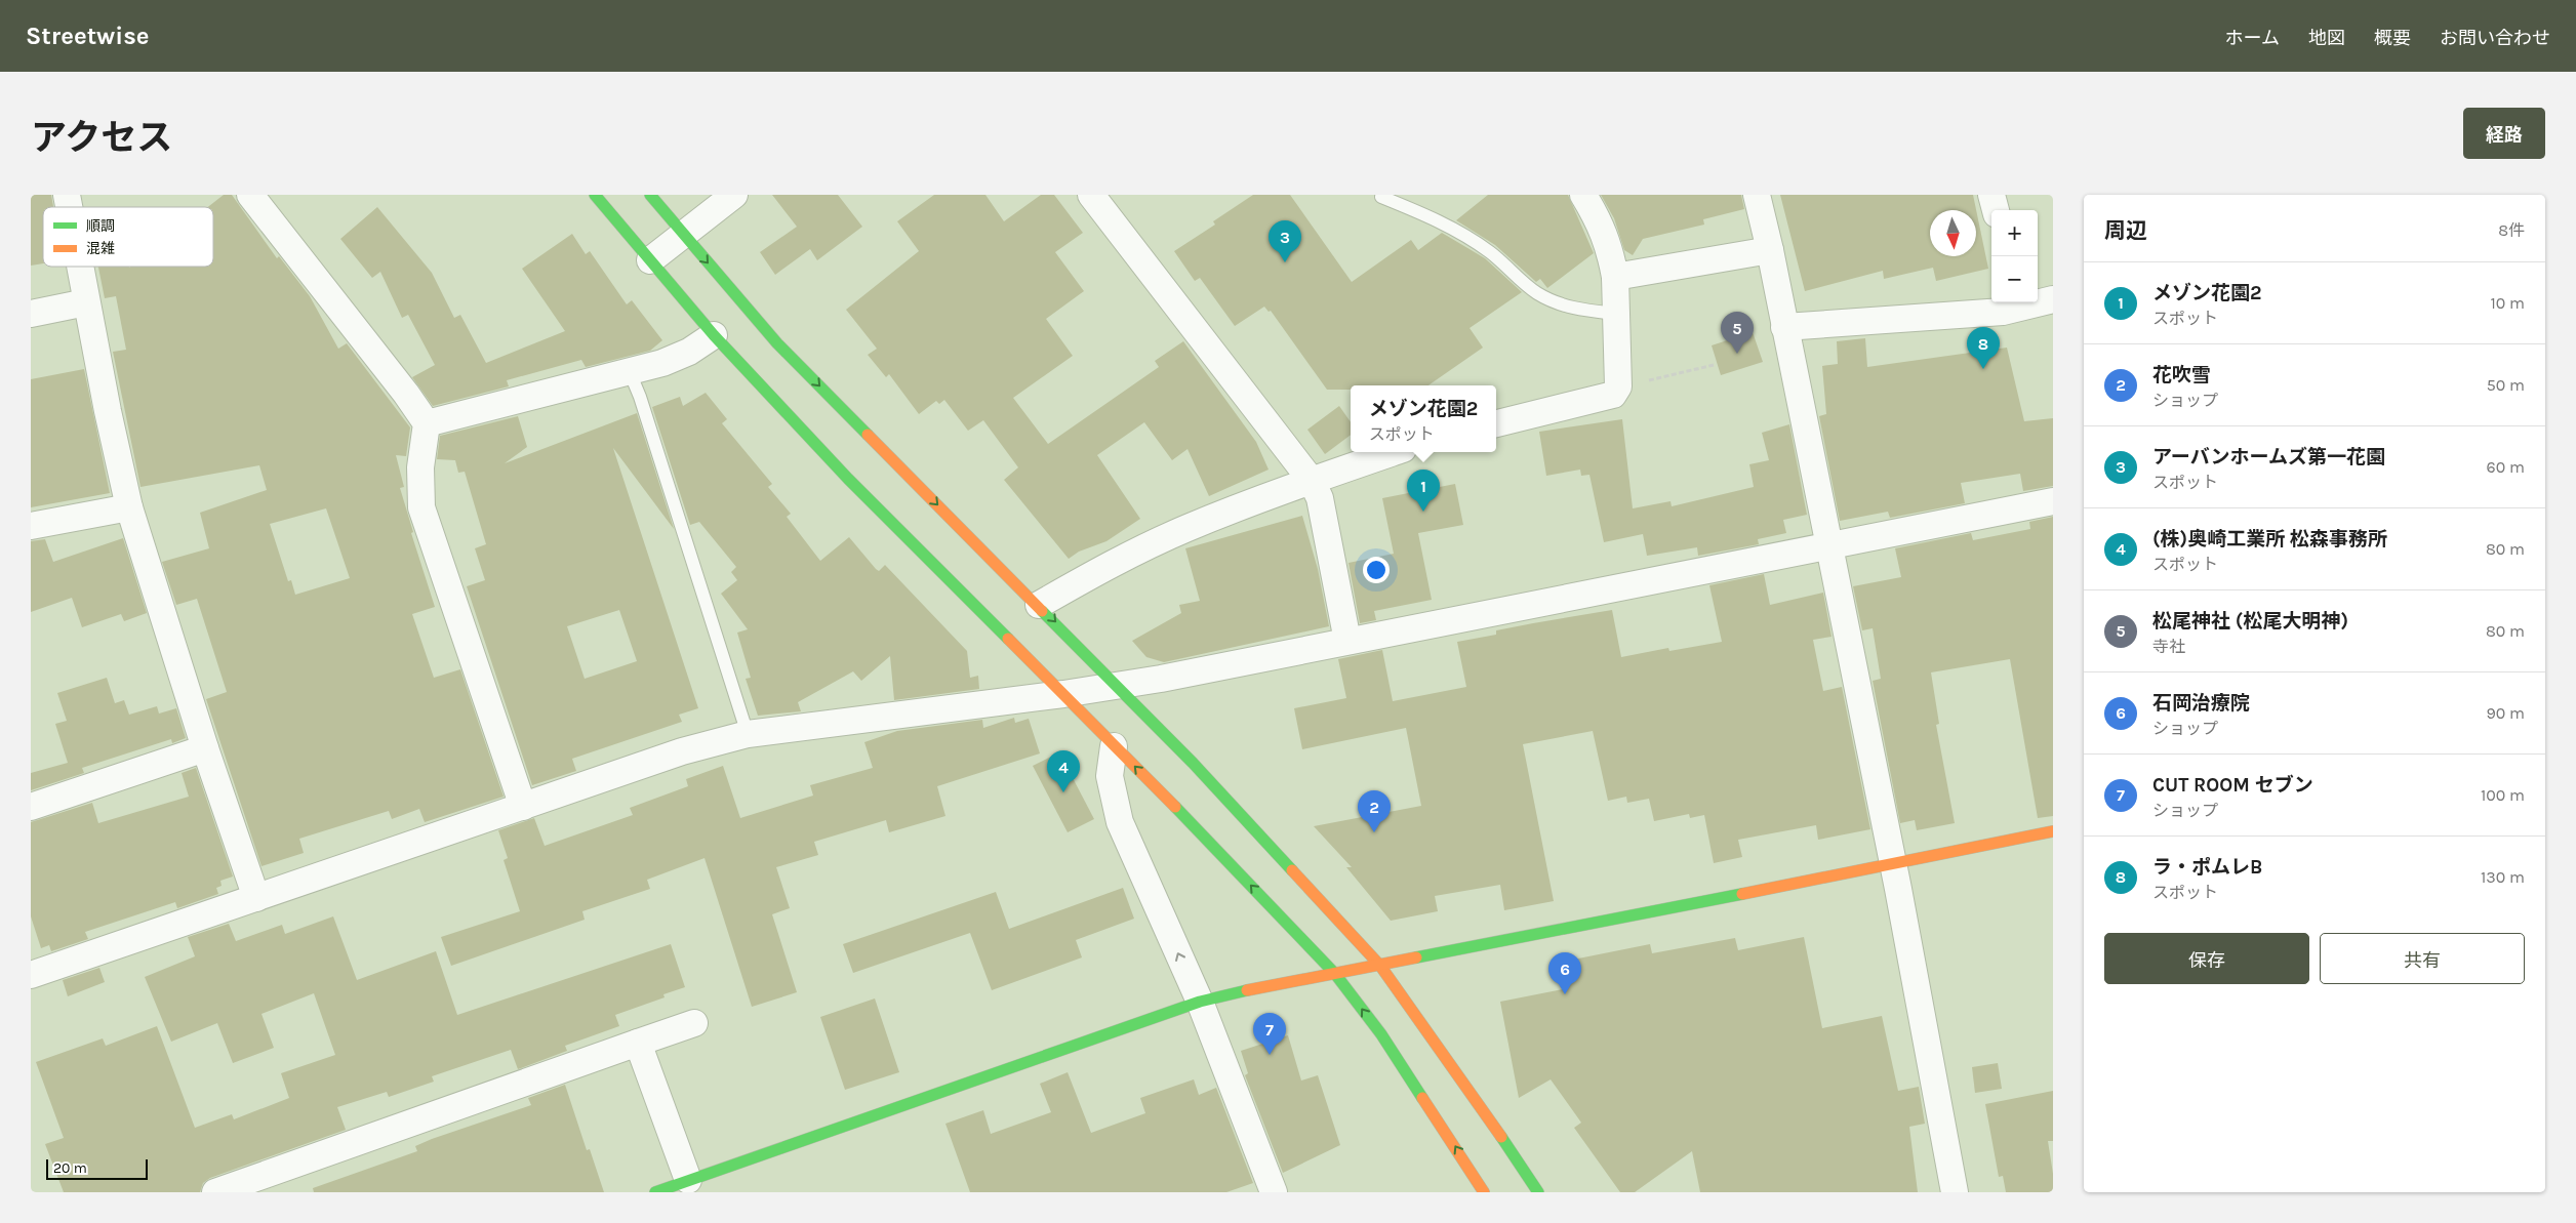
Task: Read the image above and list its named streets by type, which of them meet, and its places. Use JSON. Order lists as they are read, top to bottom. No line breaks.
{"legend":["順調","混雑"],"scale_bar":"20 m","north":"bottom","page":{"header":"Streetwise","nav":["ホーム","地図","概要","お問い合わせ"],"title":"アクセス","buttons":["経路",["保存","共有"]],"heading":["周辺","8件"],"map_buttons":["+","−"],"pins":["3","5","8","1","4","2","6","7"],"list":[{"mark":"1","name":"メゾン花園2","note":"スポット","value":"10 m"},{"mark":"2","name":"花吹雪","note":"ショップ","value":"50 m"},{"mark":"3","name":"アーバンホームズ第一花園","note":"スポット","value":"60 m"},{"mark":"4","name":"(株)奥崎工業所 松森事務所","note":"スポット","value":"80 m"},{"mark":"5","name":"松尾神社 (松尾大明神)","note":"寺社","value":"80 m"},{"mark":"6","name":"石岡治療院","note":"ショップ","value":"90 m"},{"mark":"7","name":"CUT ROOM セブン","note":"ショップ","value":"100 m"},{"mark":"8","name":"ラ・ポムレB","note":"スポット","value":"130 m"}],"popup":["メゾン花園2","スポット"],"scale":"20 m"}}
